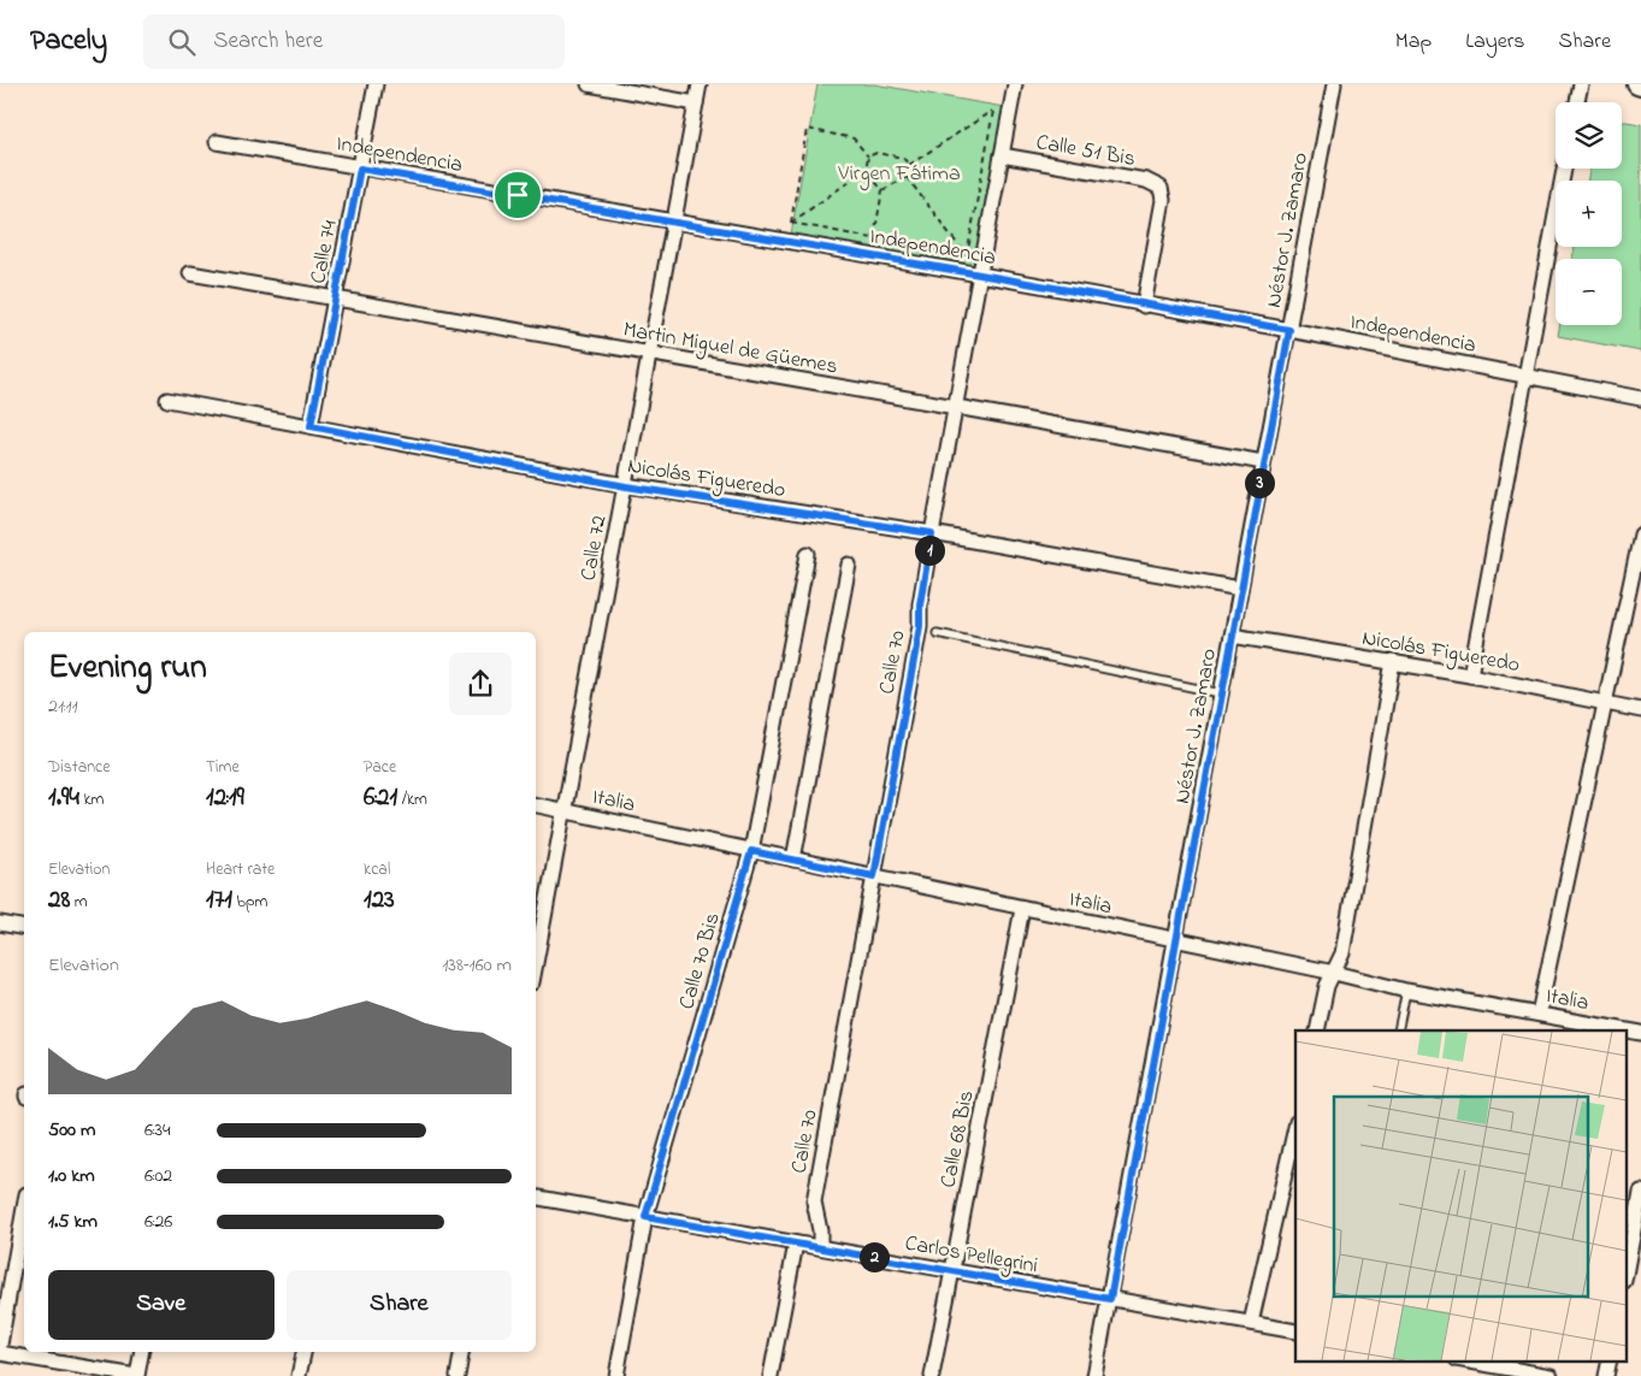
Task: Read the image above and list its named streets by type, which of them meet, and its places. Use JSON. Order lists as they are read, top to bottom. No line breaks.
{"streets":{"street":["Calle 51 Bis","Independencia","Néstor J. Zamaro","Calle 74","Martin Miguel de Güemes","Nicolás Figueredo","Calle 72","Calle 70","Italia","Calle 70 Bis","Calle 68 Bis","Carlos Pellegrini"]},"crossings":[["Calle 51 Bis","Independencia"],["Calle 51 Bis","Calle 70"],["Independencia","Néstor J. Zamaro"],["Independencia","Calle 74"],["Independencia","Calle 72"],["Independencia","Calle 70"],["Néstor J. Zamaro","Martin Miguel de Güemes"],["Néstor J. Zamaro","Nicolás Figueredo"],["Néstor J. Zamaro","Italia"],["Néstor J. Zamaro","Carlos Pellegrini"],["Calle 74","Martin Miguel de Güemes"],["Calle 74","Nicolás Figueredo"],["Martin Miguel de Güemes","Calle 72"],["Martin Miguel de Güemes","Calle 70"],["Nicolás Figueredo","Calle 72"],["Nicolás Figueredo","Calle 70"],["Calle 72","Italia"],["Calle 70","Italia"],["Calle 70","Carlos Pellegrini"],["Italia","Calle 70 Bis"],["Italia","Calle 68 Bis"],["Calle 70 Bis","Carlos Pellegrini"],["Calle 68 Bis","Carlos Pellegrini"]],"parks":["Virgen Fátima"],"page":{"header":"Pacely","search":"Search here","nav":["Map","Layers","Share"],"map_buttons":["+","−"],"pins":["3","1","2"],"heading":["Evening run","21:11"],"stats":[["Distance","1.94 km"],["Time","12:19"],["Pace","6:21 /km"],["Elevation","28 m"],["Heart rate","171 bpm"],["kcal","123"]],"chart":["Elevation","138–160 m"],"list":[{"name":"500 m","note":"6:34"},{"name":"1.0 km","note":"6:02"},{"name":"1.5 km","note":"6:26"}],"buttons":["Save","Share"]}}
